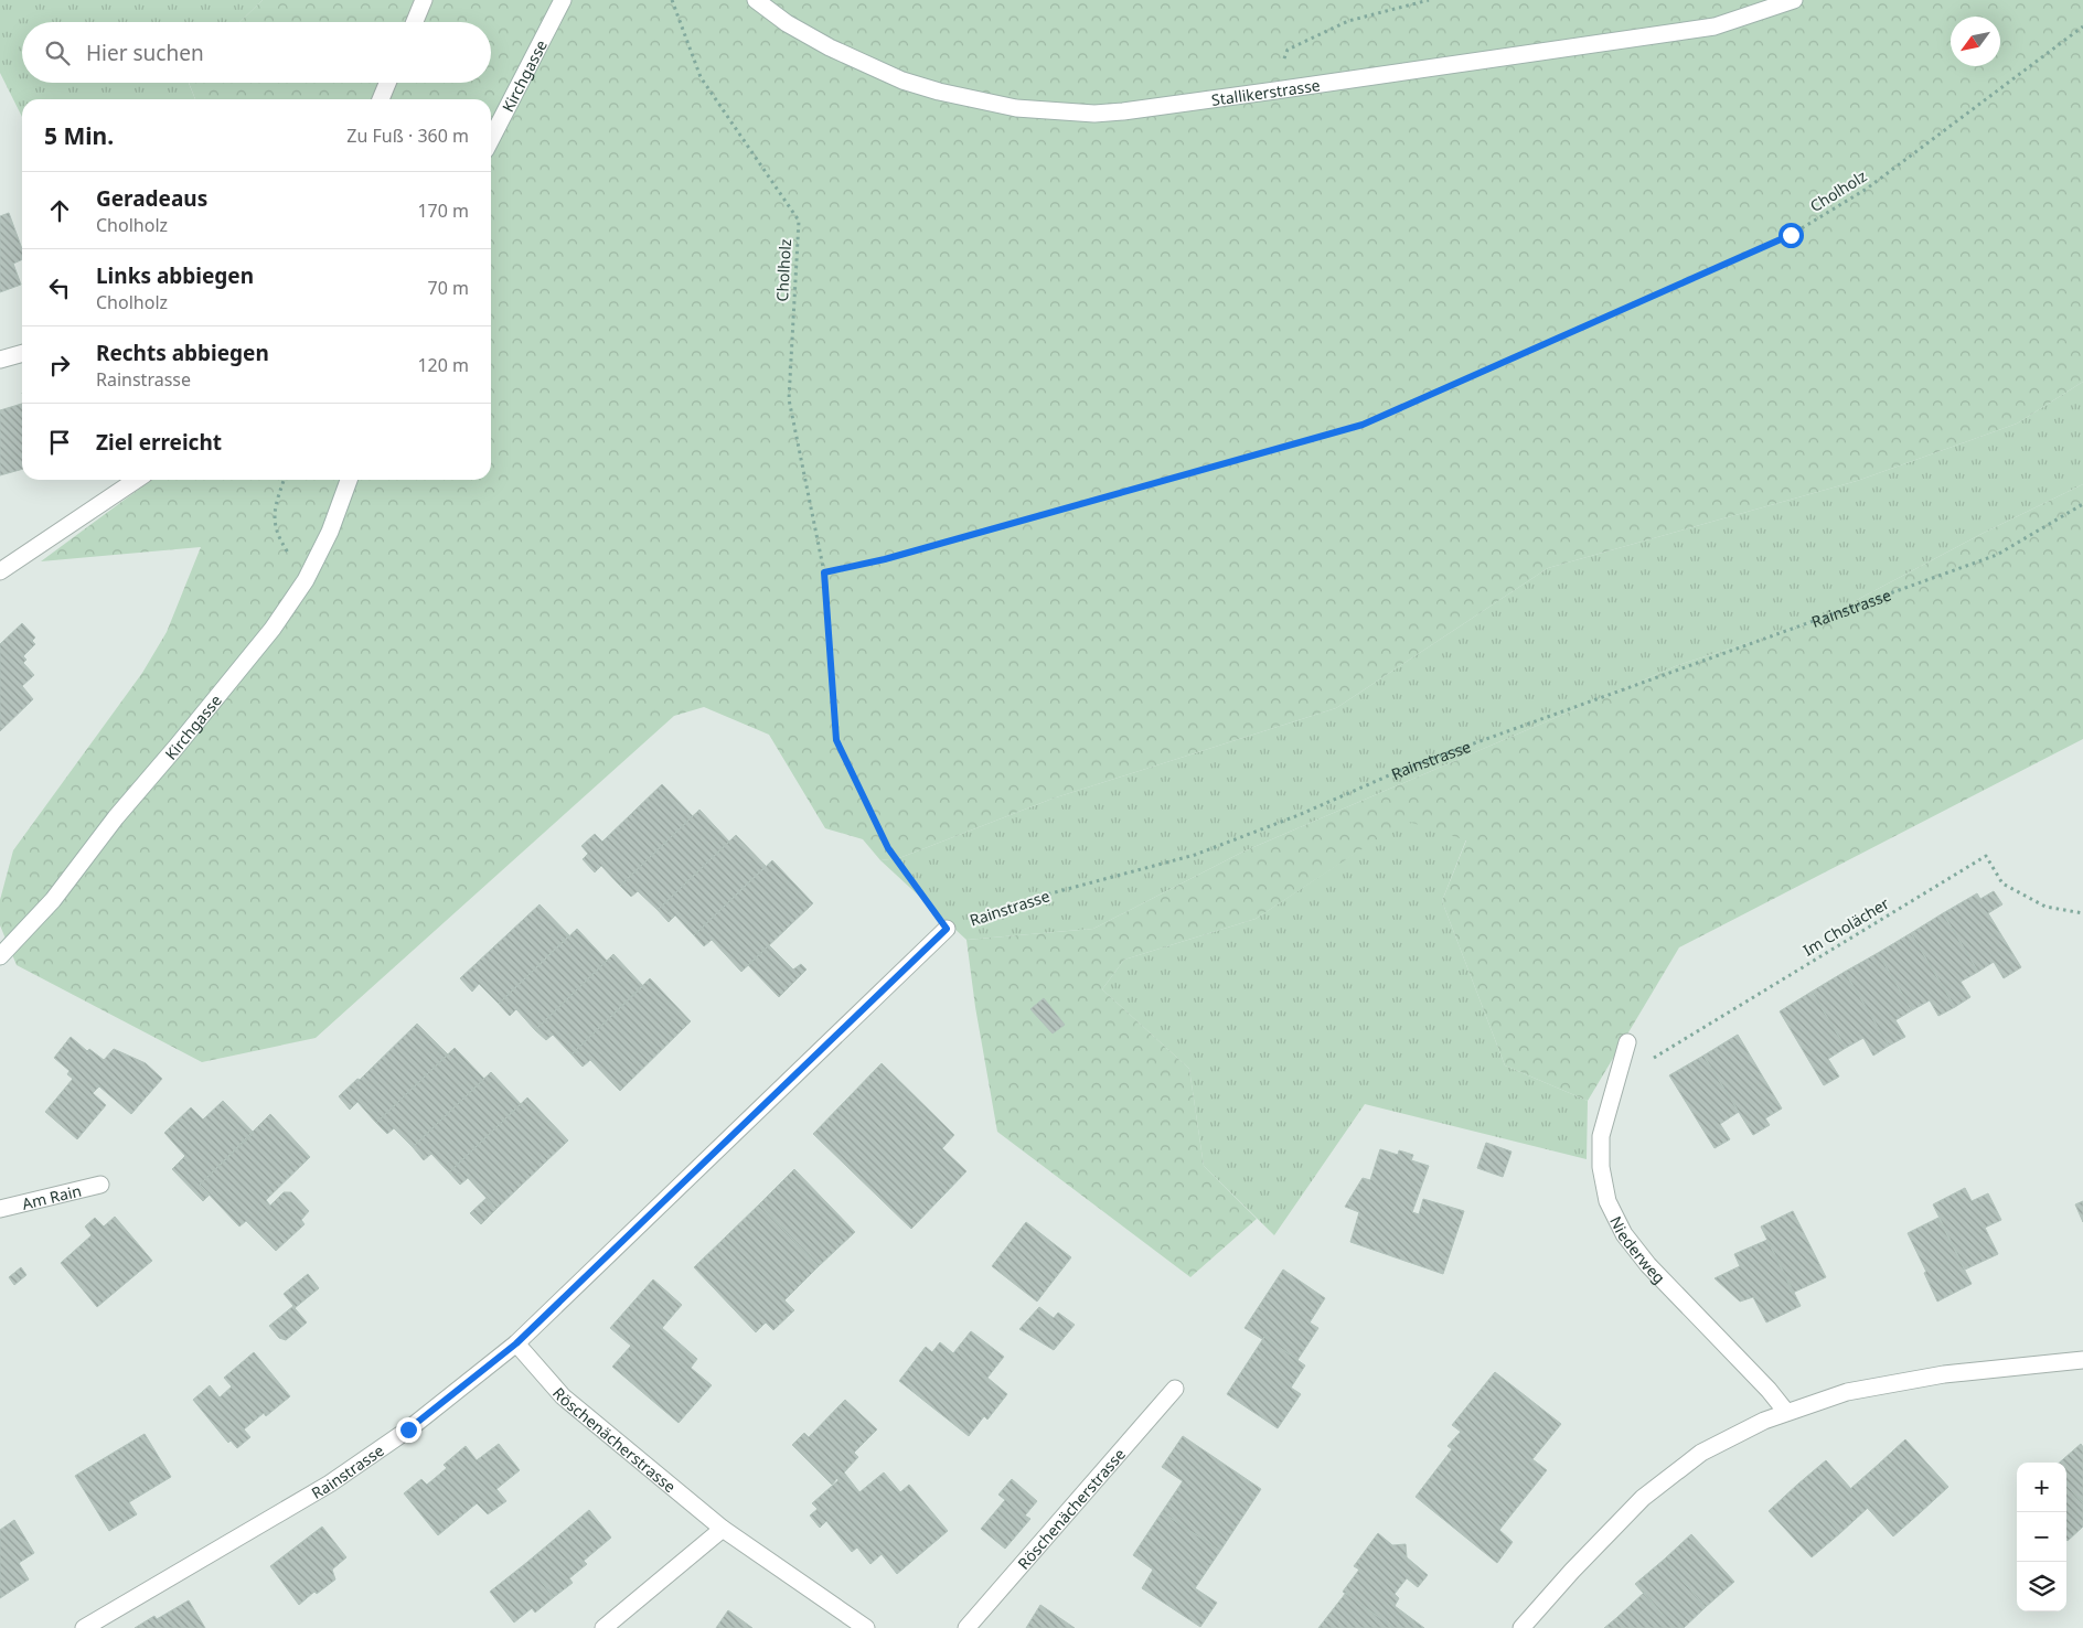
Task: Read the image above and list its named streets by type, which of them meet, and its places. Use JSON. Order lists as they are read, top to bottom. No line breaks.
{"streets":{"street":["Kirchgasse","Stallikerstrasse","Rainstrasse","Am Rain","Niederweg","Röschenächerstrasse"],"path":["Cholholz","Im Cholächer"]},"crossings":[["Cholholz","Rainstrasse"],["Rainstrasse","Röschenächerstrasse"],["Im Cholächer","Niederweg"]],"north":"bottom left","page":{"search":"Hier suchen","heading":["5 Min.","Zu Fuß · 360 m"],"list":[["Geradeaus","Cholholz","170 m"],["Links abbiegen","Cholholz","70 m"],["Rechts abbiegen","Rainstrasse","120 m"],"Ziel erreicht"],"map_buttons":["+","−"]}}
